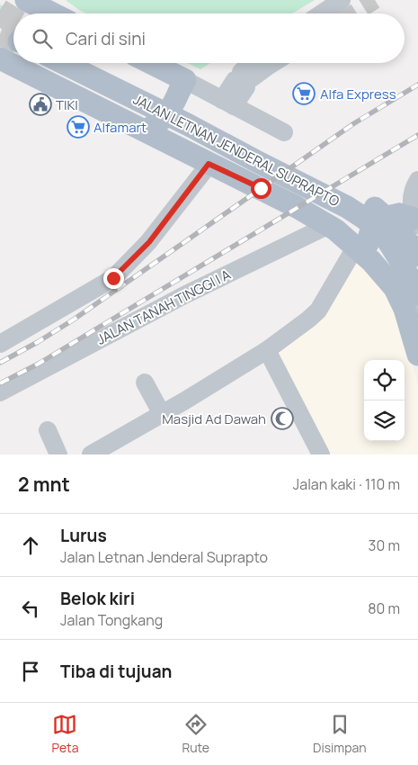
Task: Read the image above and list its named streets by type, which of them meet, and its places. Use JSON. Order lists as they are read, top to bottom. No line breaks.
{"streets":{"main road":["JALAN LETNAN JENDERAL SUPRAPTO"],"street":["JALAN TANAH TINGGI I A"]},"crossings":[["JALAN LETNAN JENDERAL SUPRAPTO","JALAN TANAH TINGGI I A"]],"places":{"supermarket":["Alfa Express","Alfamart"],"public building":["TIKI"],"mosque":["Masjid Ad Dawah"]},"page":{"search":"Cari di sini","heading":["2 mnt","Jalan kaki · 110 m"],"list":[["Lurus","Jalan Letnan Jenderal Suprapto","30 m"],["Belok kiri","Jalan Tongkang","80 m"],"Tiba di tujuan"],"nav":["Peta","Rute","Disimpan"]}}
